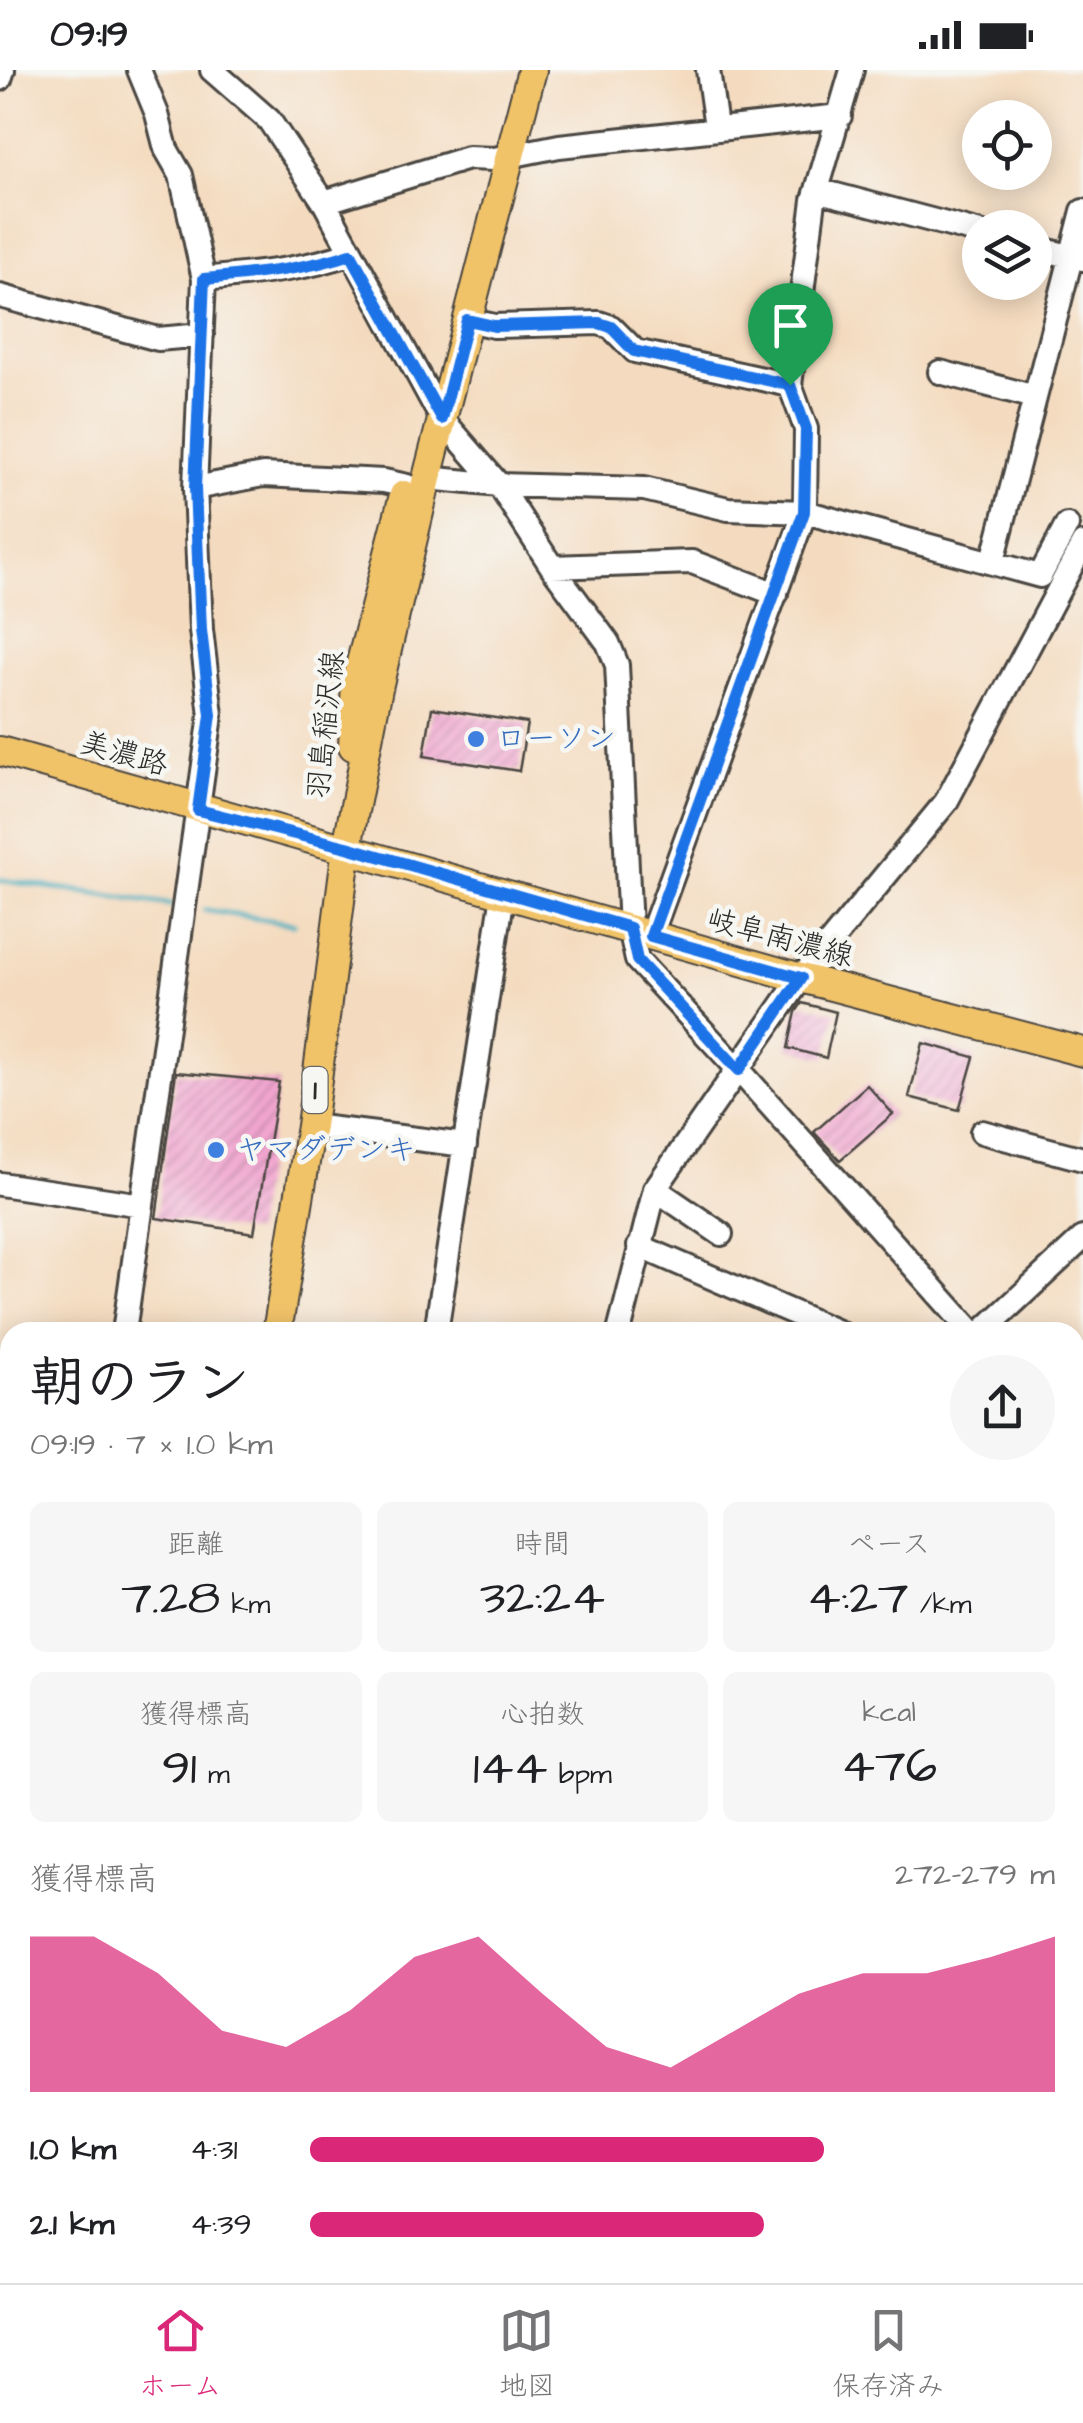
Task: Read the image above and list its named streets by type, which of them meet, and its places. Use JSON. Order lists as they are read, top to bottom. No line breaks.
{"streets":{"main road":["羽島稲沢線","美濃路","岐阜南濃線","1"]},"crossings":[["羽島稲沢線","美濃路"],["羽島稲沢線","岐阜南濃線"],["羽島稲沢線","1"],["美濃路","岐阜南濃線"],["美濃路","1"],["岐阜南濃線","1"]],"places":["ローソン","ヤマダデンキ"],"page":{"status":"09:19","heading":["朝のラン","09:19 · 7 × 1.0 km"],"stats":[["距離","7.28 km"],["時間","32:24"],["ペース","4:27 /km"],["獲得標高","91 m"],["心拍数","144 bpm"],["kcal","476"]],"chart":["獲得標高","272–279 m"],"list":[{"name":"1.0 km","note":"4:31"},{"name":"2.1 km","note":"4:39"}],"tabs":["ホーム","地図","保存済み"]}}
